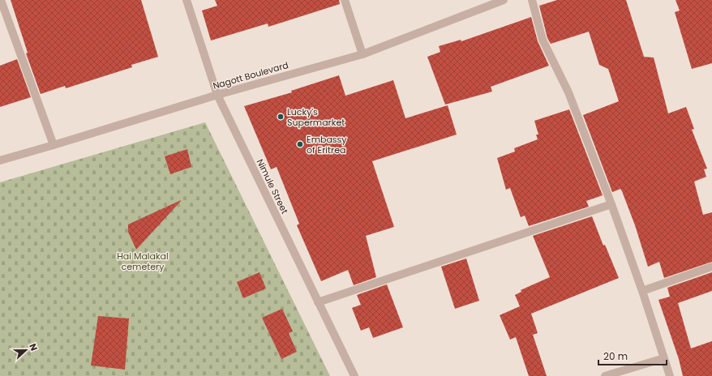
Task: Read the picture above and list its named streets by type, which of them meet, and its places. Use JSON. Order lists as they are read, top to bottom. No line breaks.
{"streets":{"street":["Nagott Boulevard","Nimule Street"]},"crossings":[["Nagott Boulevard","Nimule Street"]],"parks":["Hai Malakal cemetery"],"places":["Lucky's Supermarket","Embassy of Eritrea"],"scale_bar":"20 m","north":"right"}
